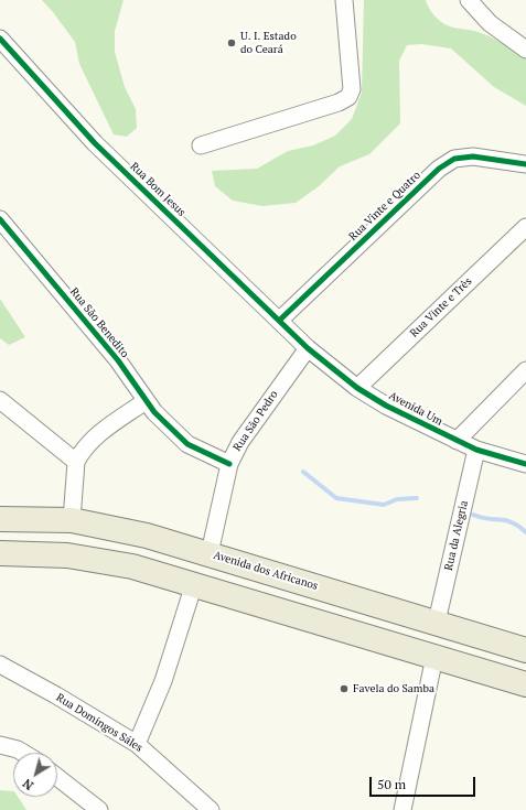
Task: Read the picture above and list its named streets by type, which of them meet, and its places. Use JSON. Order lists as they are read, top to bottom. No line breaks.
{"streets":{"main road":["Avenida dos Africanos"],"street":["Rua Bom Jesus","Rua Vinte e Quatro","Rua Vinte e Três","Rua São Benedito","Avenida Um","Rua São Pedro","Rua da Alegria","Rua Domingos Sáles"]},"crossings":[["Rua Bom Jesus","Rua Vinte e Quatro"],["Rua Bom Jesus","Avenida Um"],["Rua Bom Jesus","Rua São Pedro"],["Rua Vinte e Três","Avenida Um"],["Rua São Benedito","Rua São Pedro"],["Avenida Um","Rua São Pedro"],["Avenida Um","Rua da Alegria"],["Rua São Pedro","Avenida dos Africanos"],["Rua da Alegria","Avenida dos Africanos"]],"places":["U. I. Estado do Ceará","Favela do Samba"],"scale_bar":"50 m","north":"bottom left"}
